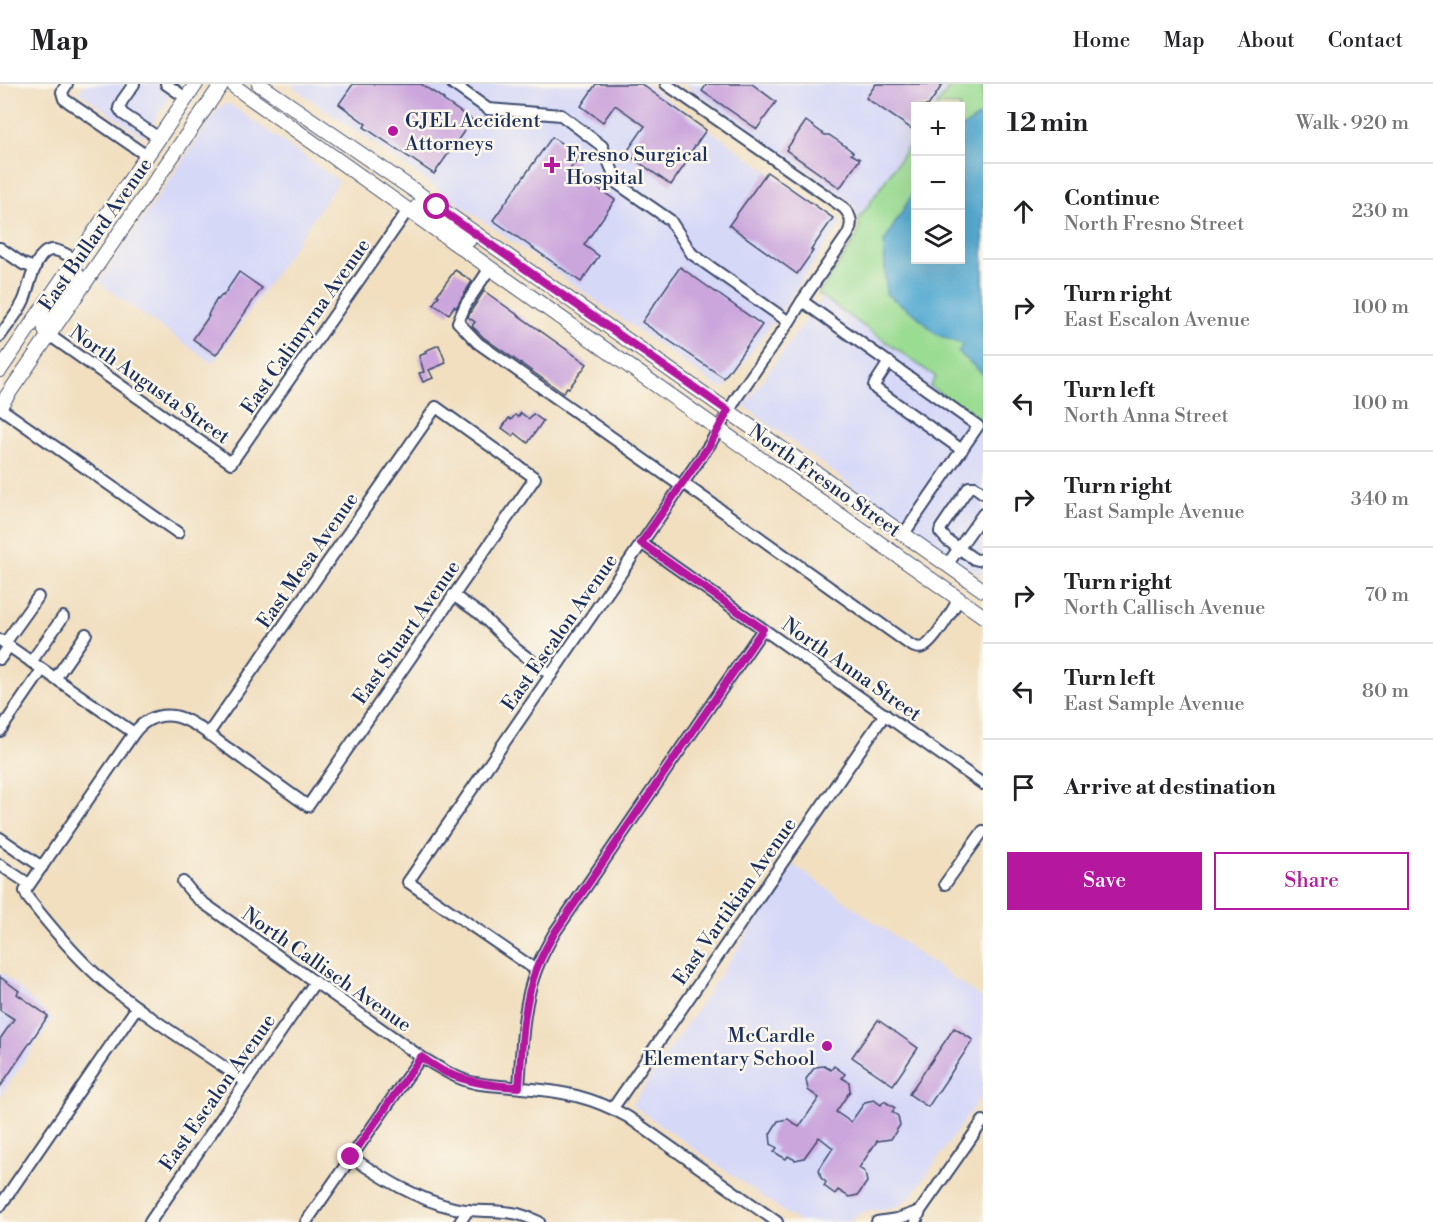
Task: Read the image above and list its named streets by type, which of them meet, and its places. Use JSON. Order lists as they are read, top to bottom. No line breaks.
{"streets":{"main road":["East Bullard Avenue","North Fresno Street"],"street":["East Calimyrna Avenue","North Augusta Street","East Mesa Avenue","East Stuart Avenue","East Escalon Avenue","North Anna Street","East Vartikian Avenue","North Callisch Avenue"]},"crossings":[["East Bullard Avenue","North Augusta Street"],["East Calimyrna Avenue","North Augusta Street"],["East Calimyrna Avenue","North Fresno Street"],["North Fresno Street","East Escalon Avenue"],["East Mesa Avenue","East Stuart Avenue"],["East Escalon Avenue","North Anna Street"],["East Escalon Avenue","North Callisch Avenue"],["North Anna Street","East Vartikian Avenue"],["East Vartikian Avenue","North Callisch Avenue"]],"places":{"other":["GJEL Accident Attorneys","McCardle Elementary School"],"health":["Fresno Surgical Hospital"]},"page":{"header":"Map","nav":["Home","Map","About","Contact"],"heading":["12 min","Walk · 920 m"],"map_buttons":["+","−"],"list":[["Continue","North Fresno Street","230 m"],["Turn right","East Escalon Avenue","100 m"],["Turn left","North Anna Street","100 m"],["Turn right","East Sample Avenue","340 m"],["Turn right","North Callisch Avenue","70 m"],["Turn left","East Sample Avenue","80 m"],"Arrive at destination"],"buttons":["Save","Share"]}}
